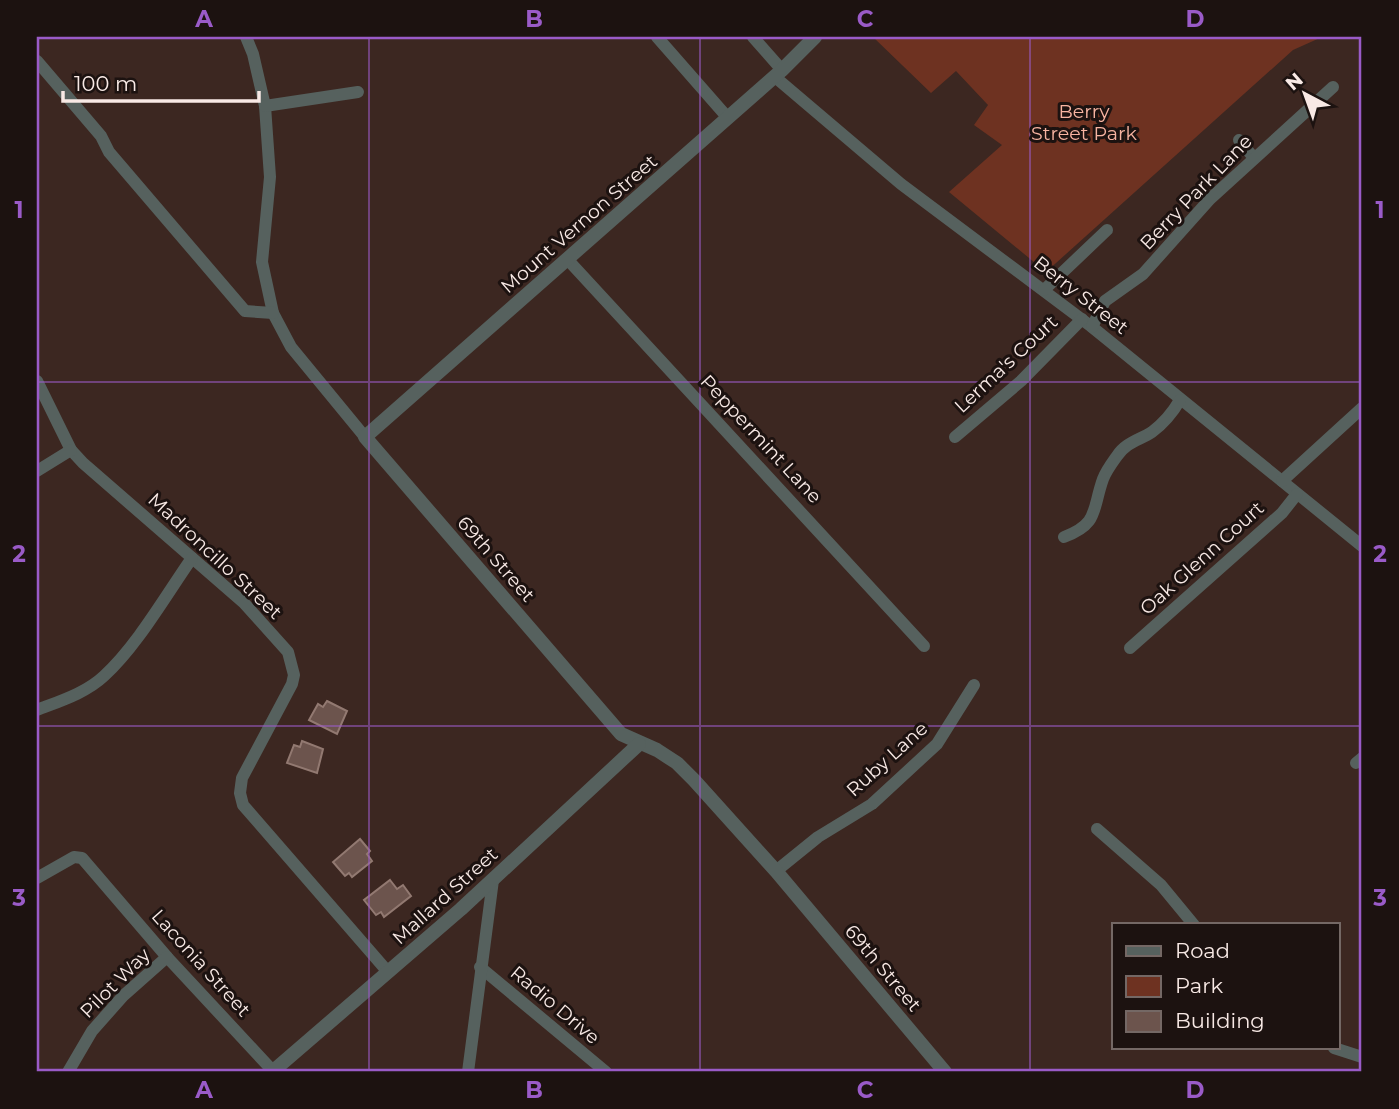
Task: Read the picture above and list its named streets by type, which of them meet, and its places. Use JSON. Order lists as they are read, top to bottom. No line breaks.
{"streets":{"street":["Berry Park Lane","Mount Vernon Street","Berry Street","Lerma's Court","Peppermint Lane","Madroncillo Street","Oak Glenn Court","69th Street","Ruby Lane","Mallard Street","Laconia Street","Pilot Way","Radio Drive"]},"crossings":[["Berry Park Lane","Berry Street"],["Berry Park Lane","Lerma's Court"],["Mount Vernon Street","Berry Street"],["Mount Vernon Street","Peppermint Lane"],["Mount Vernon Street","69th Street"],["Berry Street","Lerma's Court"],["Berry Street","Oak Glenn Court"],["Madroncillo Street","Mallard Street"],["69th Street","Ruby Lane"],["69th Street","Mallard Street"],["Mallard Street","Laconia Street"],["Laconia Street","Pilot Way"]],"parks":["Berry Street Park"],"legend":["Road","Park","Building"],"scale_bar":"100 m","north":"top left","grid":{"columns":["A","B","C","D"],"rows":["1","2","3"]}}
